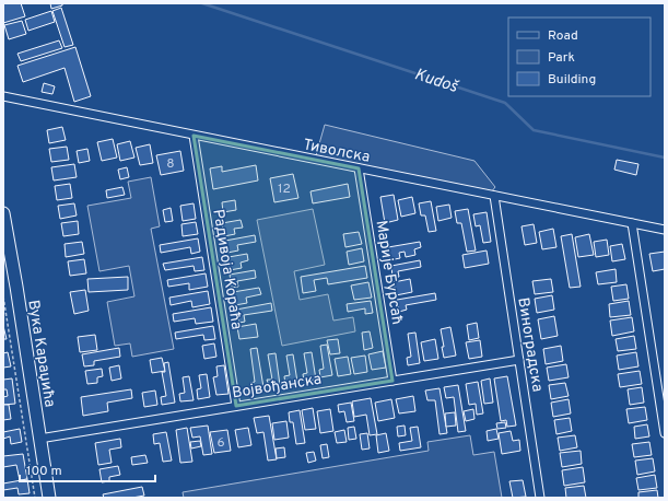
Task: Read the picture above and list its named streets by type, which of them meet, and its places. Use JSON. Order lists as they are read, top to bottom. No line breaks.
{"streets":{"main road":["Вука Караџића"],"street":["Тиволска","Радивоја Кораћа","Марије Бурсаћ","Виноградска","Војвођанска"]},"crossings":[["Тиволска","Радивоја Кораћа"],["Тиволска","Марије Бурсаћ"],["Тиволска","Виноградска"],["Радивоја Кораћа","Војвођанска"],["Марије Бурсаћ","Војвођанска"],["Виноградска","Војвођанска"],["Вука Караџића","Војвођанска"]],"water":["Kudoš"],"house_numbers":["8","12","6"],"legend":["Road","Park","Building"],"scale_bar":"100 m"}
